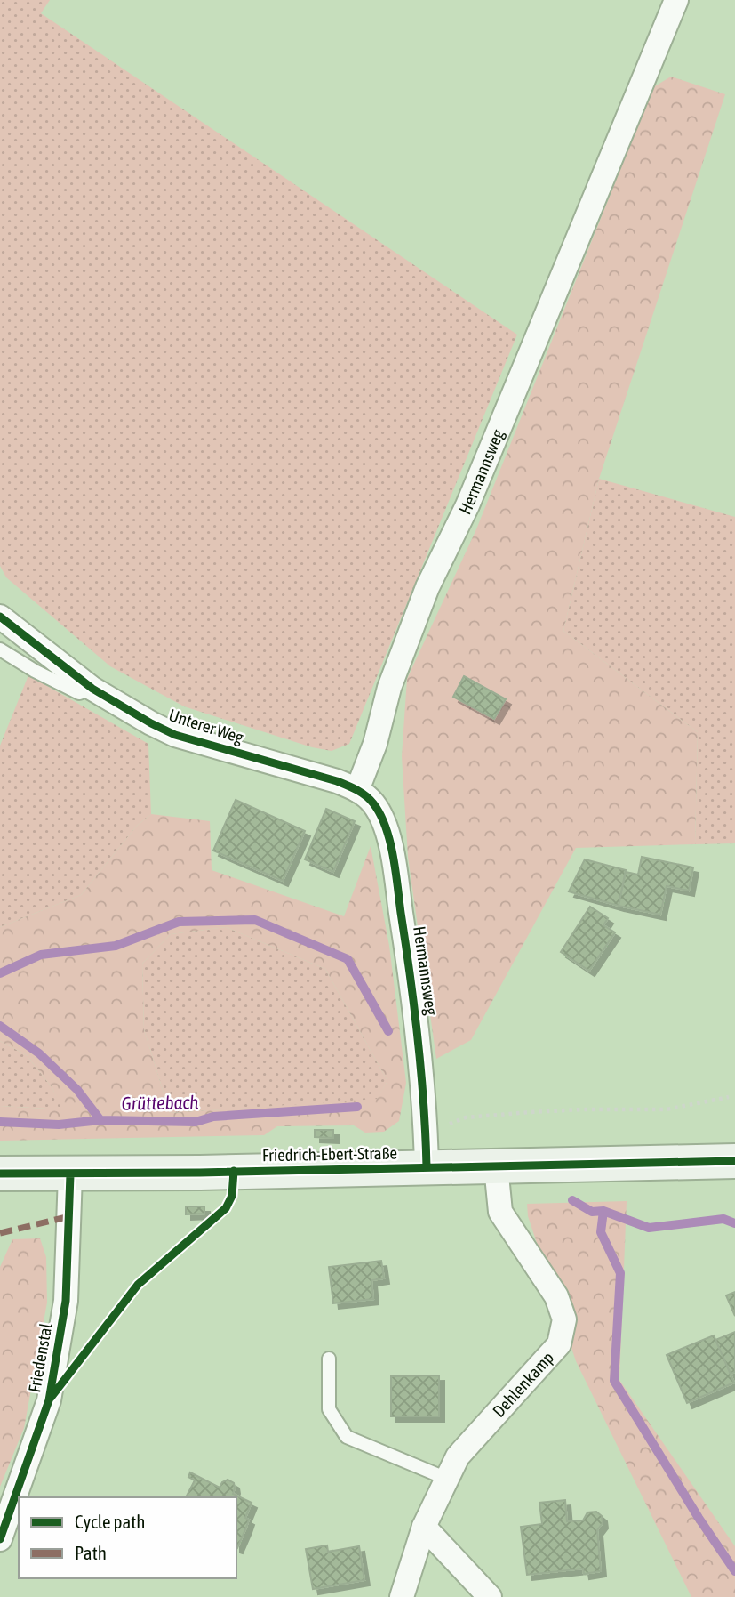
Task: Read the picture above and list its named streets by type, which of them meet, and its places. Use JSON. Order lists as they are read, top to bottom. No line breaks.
{"streets":{"main road":["Friedrich-Ebert-Straße"],"street":["Hermannsweg","Unterer Weg","Friedenstal","Dehlenkamp"]},"crossings":[["Hermannsweg","Unterer Weg"],["Hermannsweg","Friedrich-Ebert-Straße"],["Friedrich-Ebert-Straße","Friedenstal"],["Friedrich-Ebert-Straße","Dehlenkamp"]],"water":["Grüttebach"],"legend":["Cycle path","Path"]}
